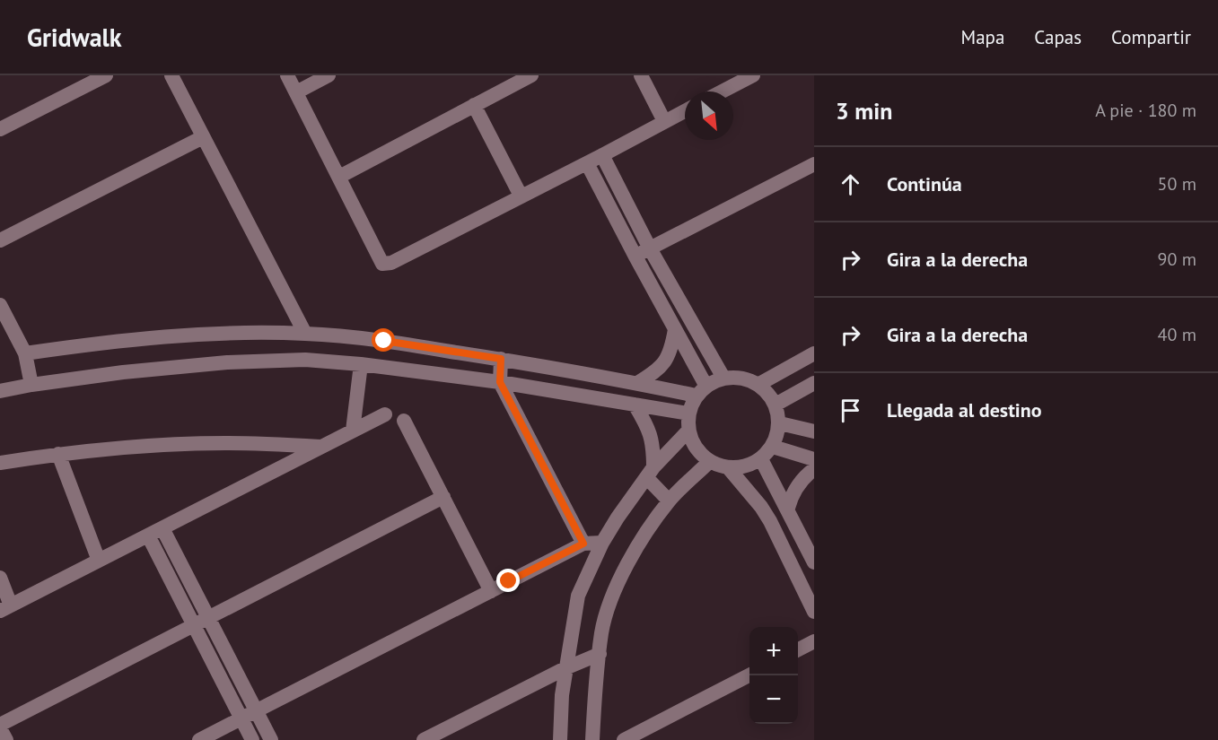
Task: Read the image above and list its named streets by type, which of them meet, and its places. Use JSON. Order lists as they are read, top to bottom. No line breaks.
{"north":"bottom right","page":{"header":"Gridwalk","nav":["Mapa","Capas","Compartir"],"heading":["3 min","A pie · 180 m"],"list":[["Continúa","50 m"],["Gira a la derecha","90 m"],["Gira a la derecha","40 m"],"Llegada al destino"],"map_buttons":["+","−"]}}
